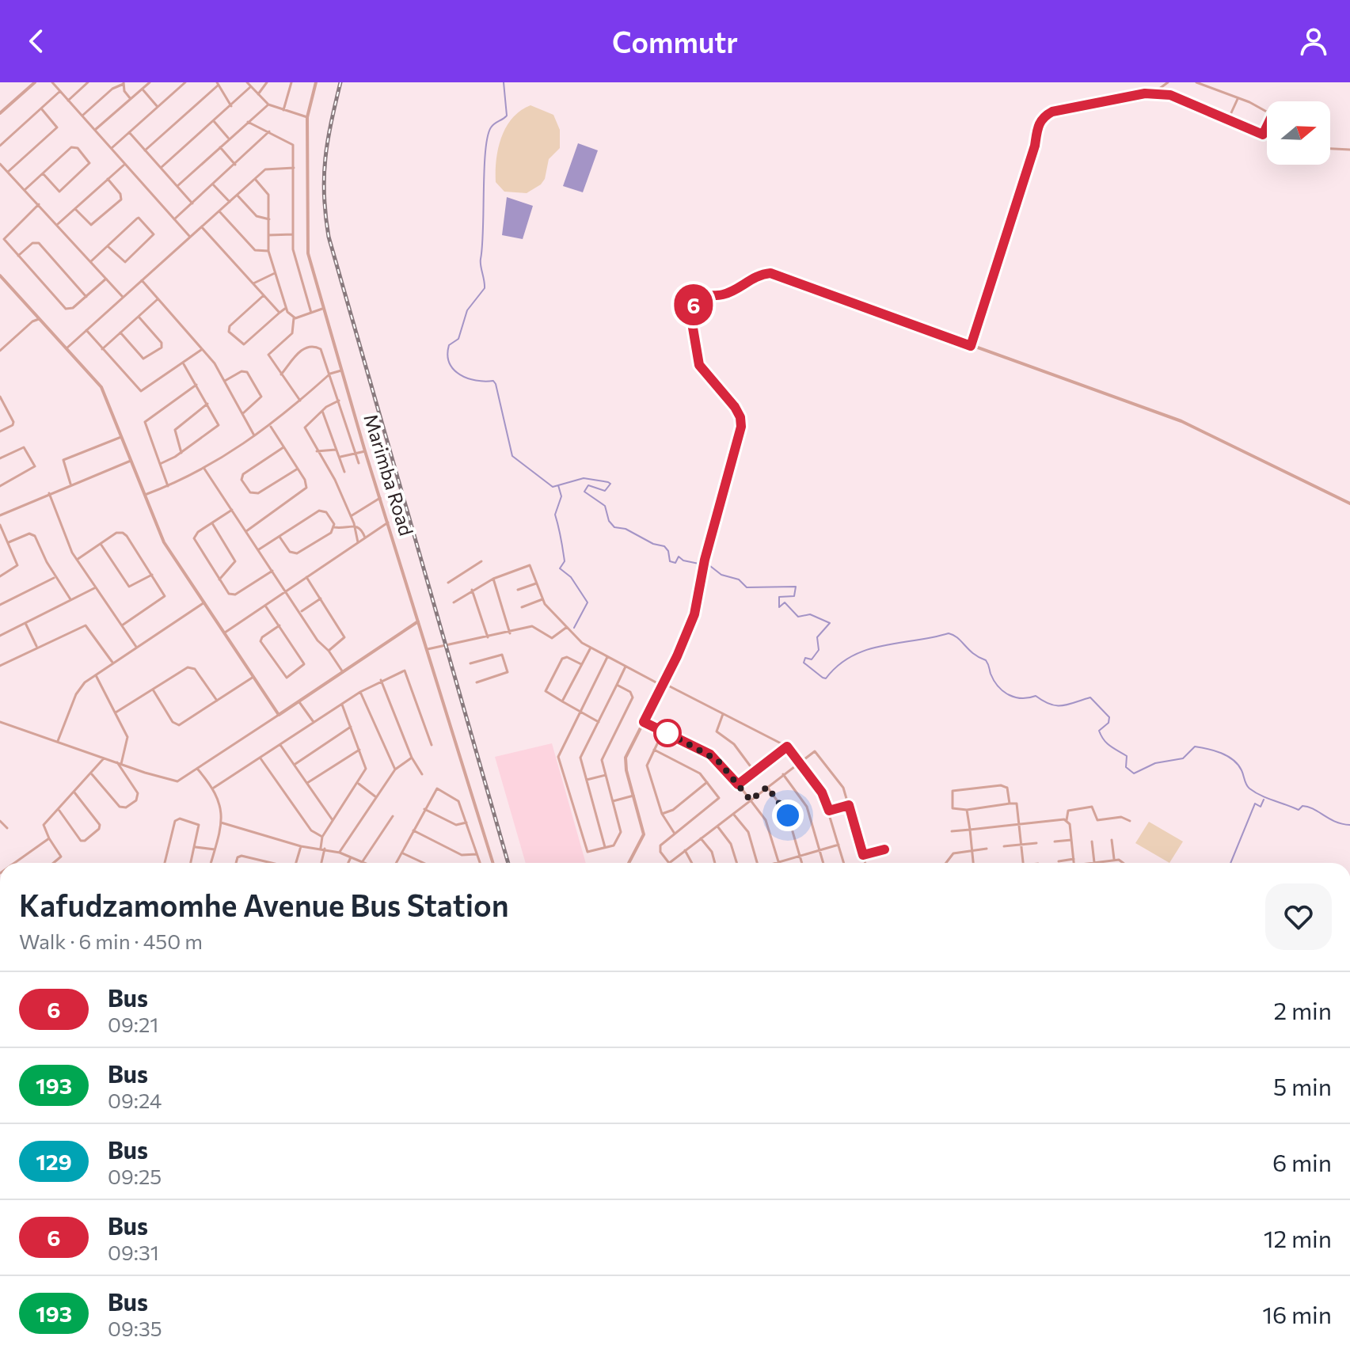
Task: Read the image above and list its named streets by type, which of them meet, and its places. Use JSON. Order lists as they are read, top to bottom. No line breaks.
{"streets":{"street":["Marimba Road"]},"lines":["bus line 6"],"north":"right","page":{"header":"Commutr","on_map":"6","heading":["Kafudzamomhe Avenue Bus Station","Walk · 6 min · 450 m"],"list":[{"mark":"6","name":"Bus","note":"09:21","value":"2 min"},{"mark":"193","name":"Bus","note":"09:24","value":"5 min"},{"mark":"129","name":"Bus","note":"09:25","value":"6 min"},{"mark":"6","name":"Bus","note":"09:31","value":"12 min"},{"mark":"193","name":"Bus","note":"09:35","value":"16 min"}]}}
